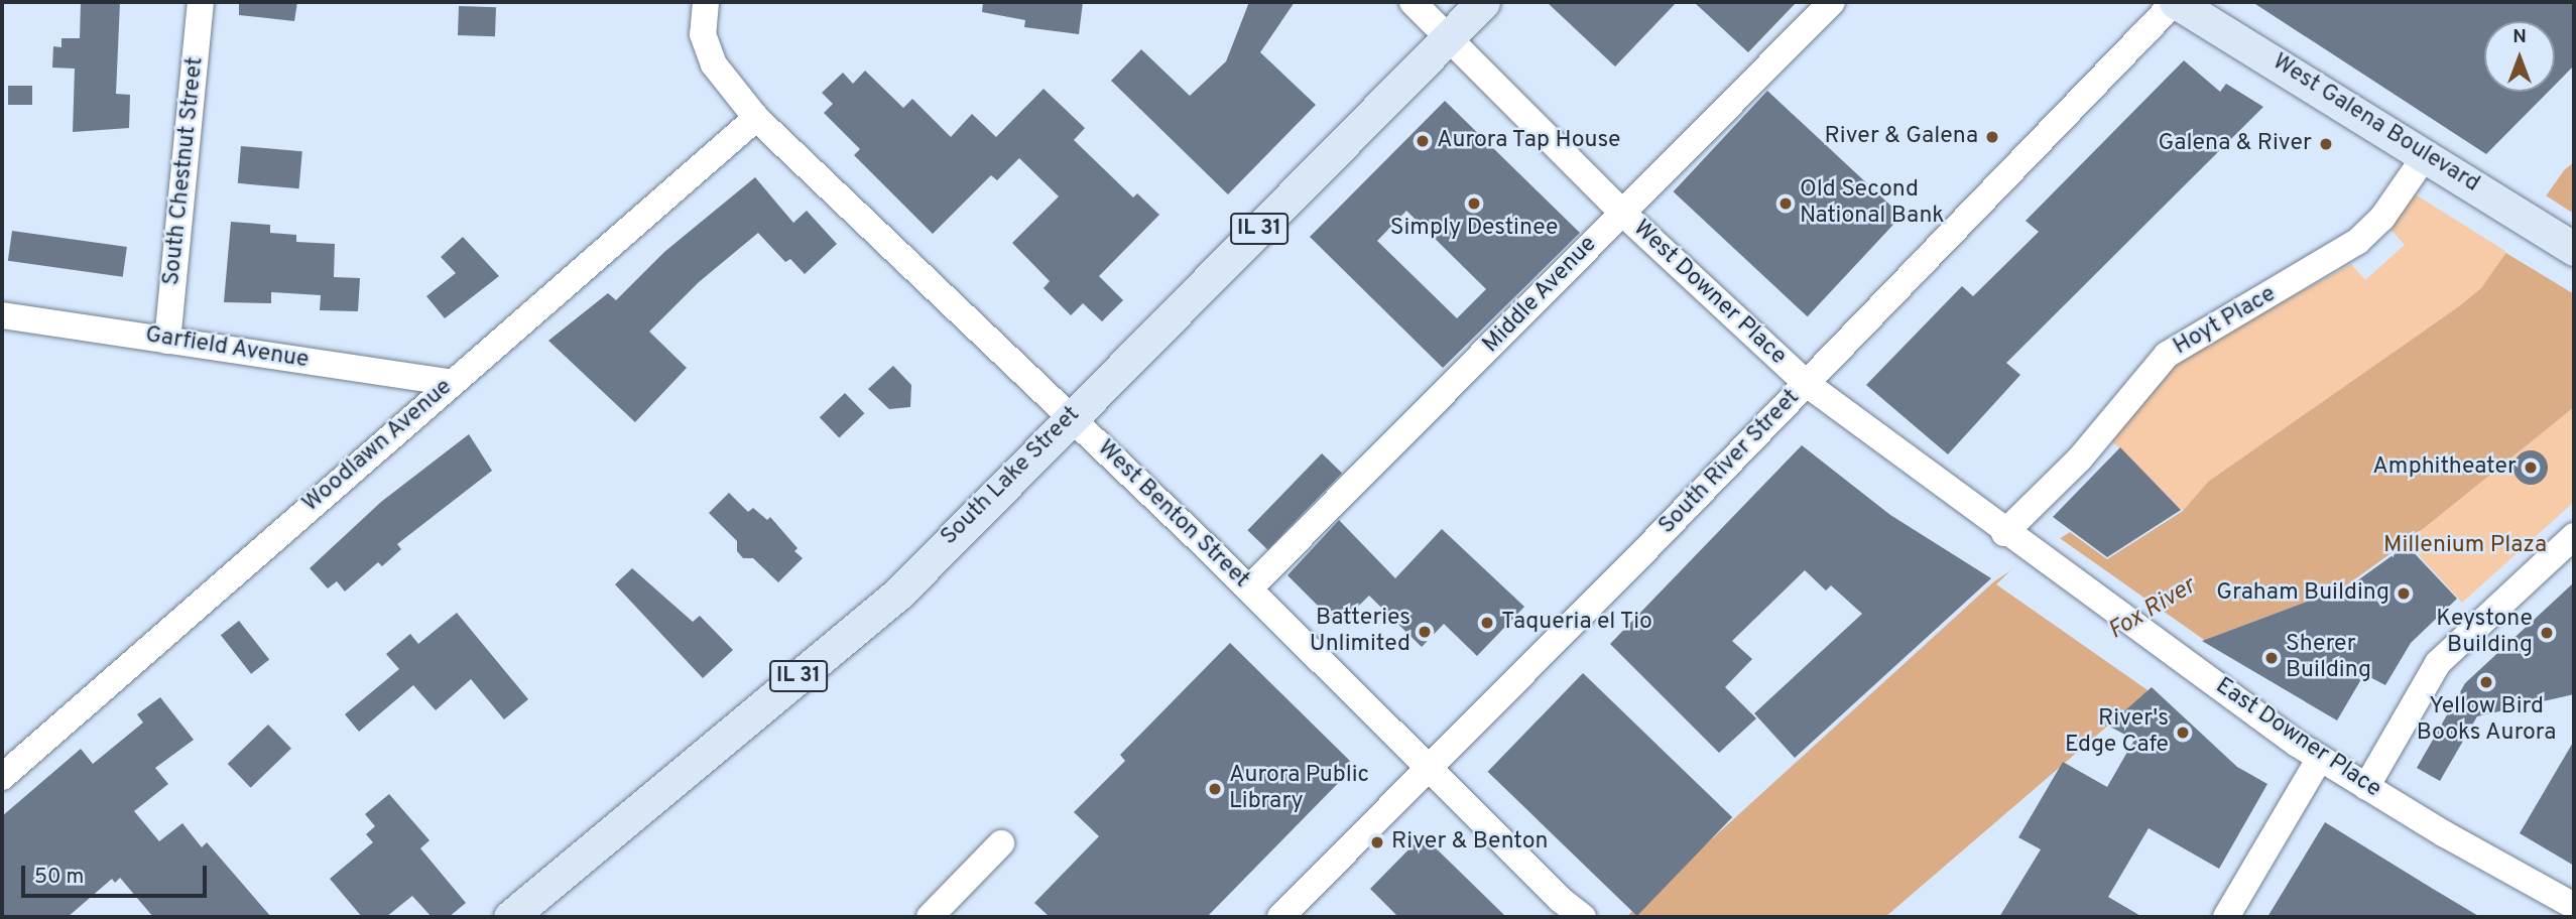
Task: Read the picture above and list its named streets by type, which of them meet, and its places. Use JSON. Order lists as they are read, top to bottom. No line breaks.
{"streets":{"main road":["West Galena Boulevard","IL 31","South Lake Street"],"street":["South Chestnut Street","West Downer Place","Middle Avenue","Hoyt Place","Garfield Avenue","Woodlawn Avenue","South River Street","West Benton Street","East Downer Place"]},"crossings":[["West Galena Boulevard","Hoyt Place"],["West Galena Boulevard","South River Street"],["South Chestnut Street","Garfield Avenue"],["West Downer Place","Middle Avenue"],["West Downer Place","Hoyt Place"],["West Downer Place","South River Street"],["West Downer Place","South Lake Street"],["West Downer Place","East Downer Place"],["Middle Avenue","West Benton Street"],["Garfield Avenue","Woodlawn Avenue"],["Woodlawn Avenue","West Benton Street"],["South River Street","West Benton Street"],["South Lake Street","West Benton Street"]],"water":["Fox River"],"parks":["Millenium Plaza"],"places":["River & Galena","Aurora Tap House","Galena & River","Simply Destinee","Old Second National Bank","Amphitheater","Graham Building","Taqueria el Tio","Batteries Unlimited","Keystone Building","Sherer Building","Yellow Bird Books Aurora","River's Edge Cafe","Aurora Public Library","River & Benton"],"scale_bar":"50 m","north":"top"}
